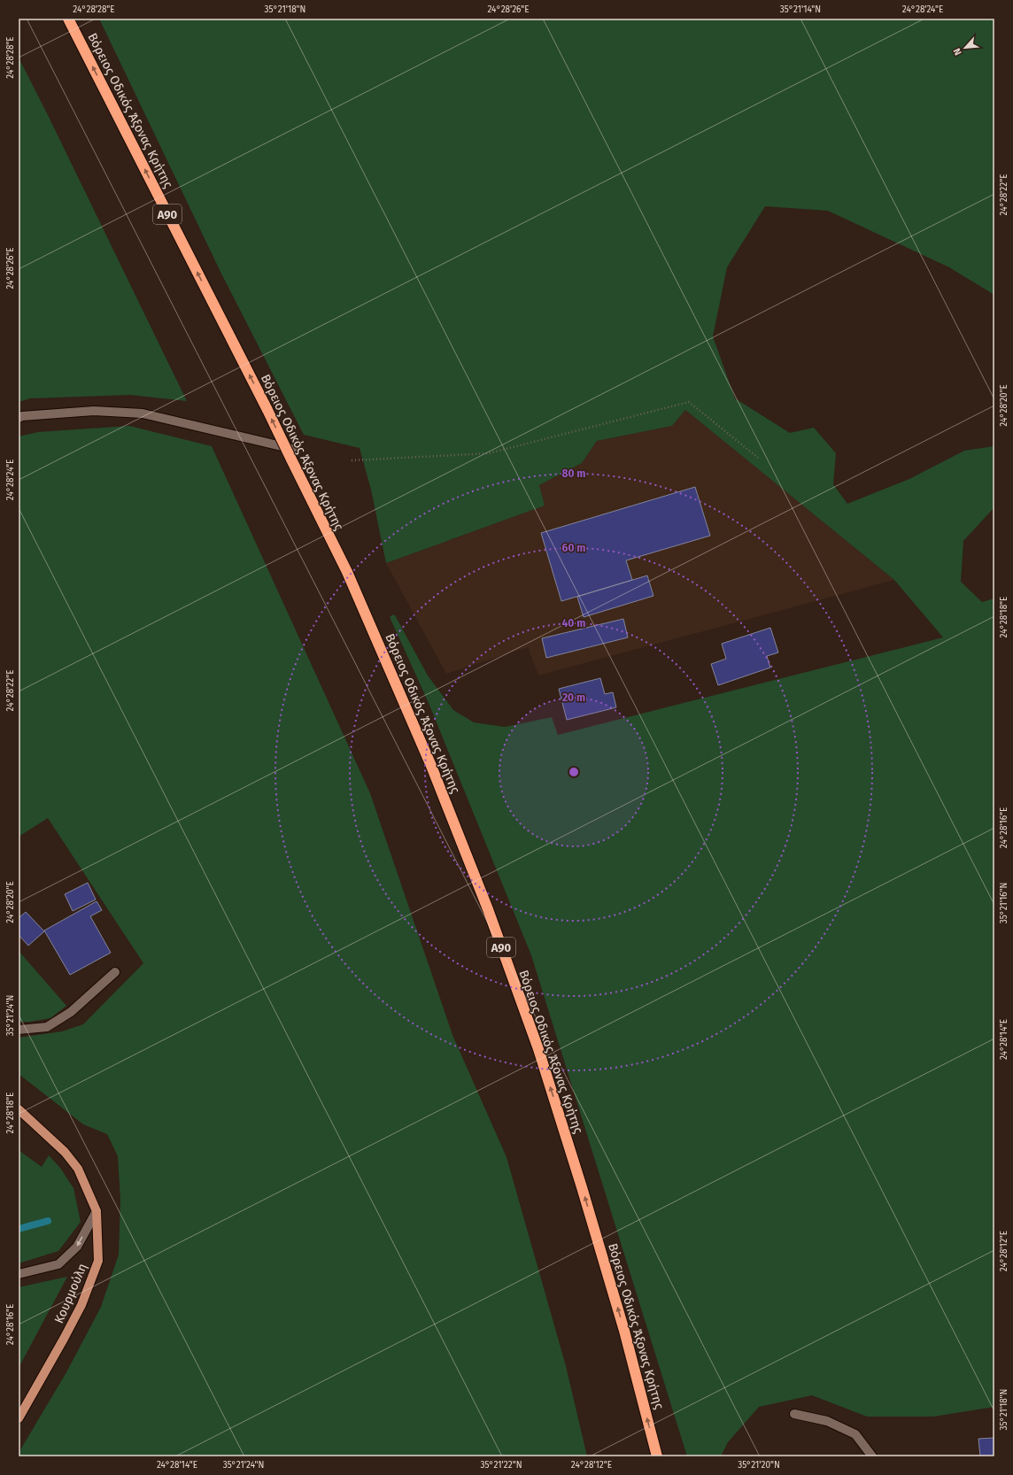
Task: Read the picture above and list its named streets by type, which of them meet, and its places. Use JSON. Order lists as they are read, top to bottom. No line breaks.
{"streets":{"highway":["Βόρειος Οδικός Άξονας Κρήτης","Α90"],"main road":["Κουρμούλη"]},"one_way":["Βόρειος Οδικός Άξονας Κρήτης"],"north":"bottom left","coordinates":["24°28'28\"E","35°21'18\"N","24°28'26\"E","35°21'14\"N","24°28'24\"E","24°28'22\"E","24°28'20\"E","24°28'18\"E","24°28'16\"E","35°21'16\"N","35°21'24\"N","24°28'14\"E","24°28'12\"E","35°21'22\"N","35°21'20\"N"],"rings":["80 m","60 m","40 m","20 m"]}
